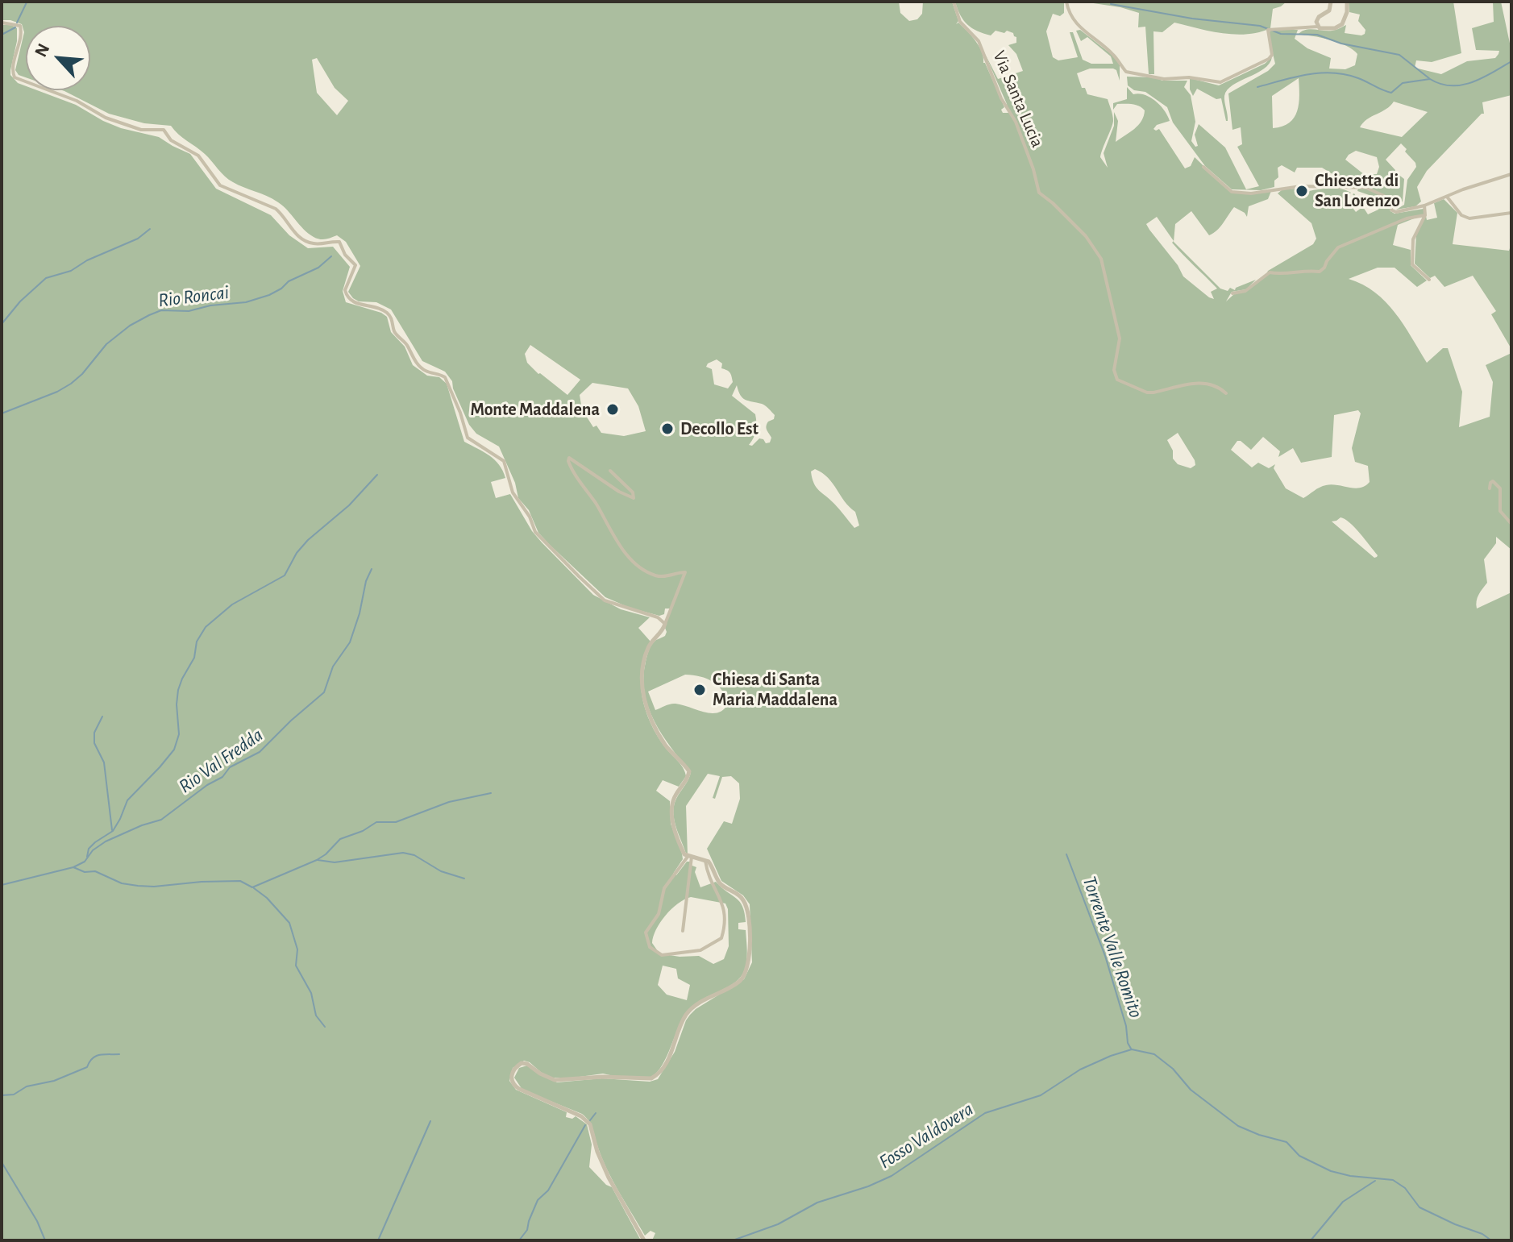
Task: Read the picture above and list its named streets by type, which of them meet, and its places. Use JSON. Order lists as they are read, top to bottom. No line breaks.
{"streets":{"street":["Via Santa Lucia"]},"water":["Rio Roncai","Rio Val Fredda","Torrente Valle Romito","Fosso Valdovera"],"places":["Chiesetta di San Lorenzo","Monte Maddalena","Decollo Est","Chiesa di Santa Maria Maddalena"],"north":"top left"}
